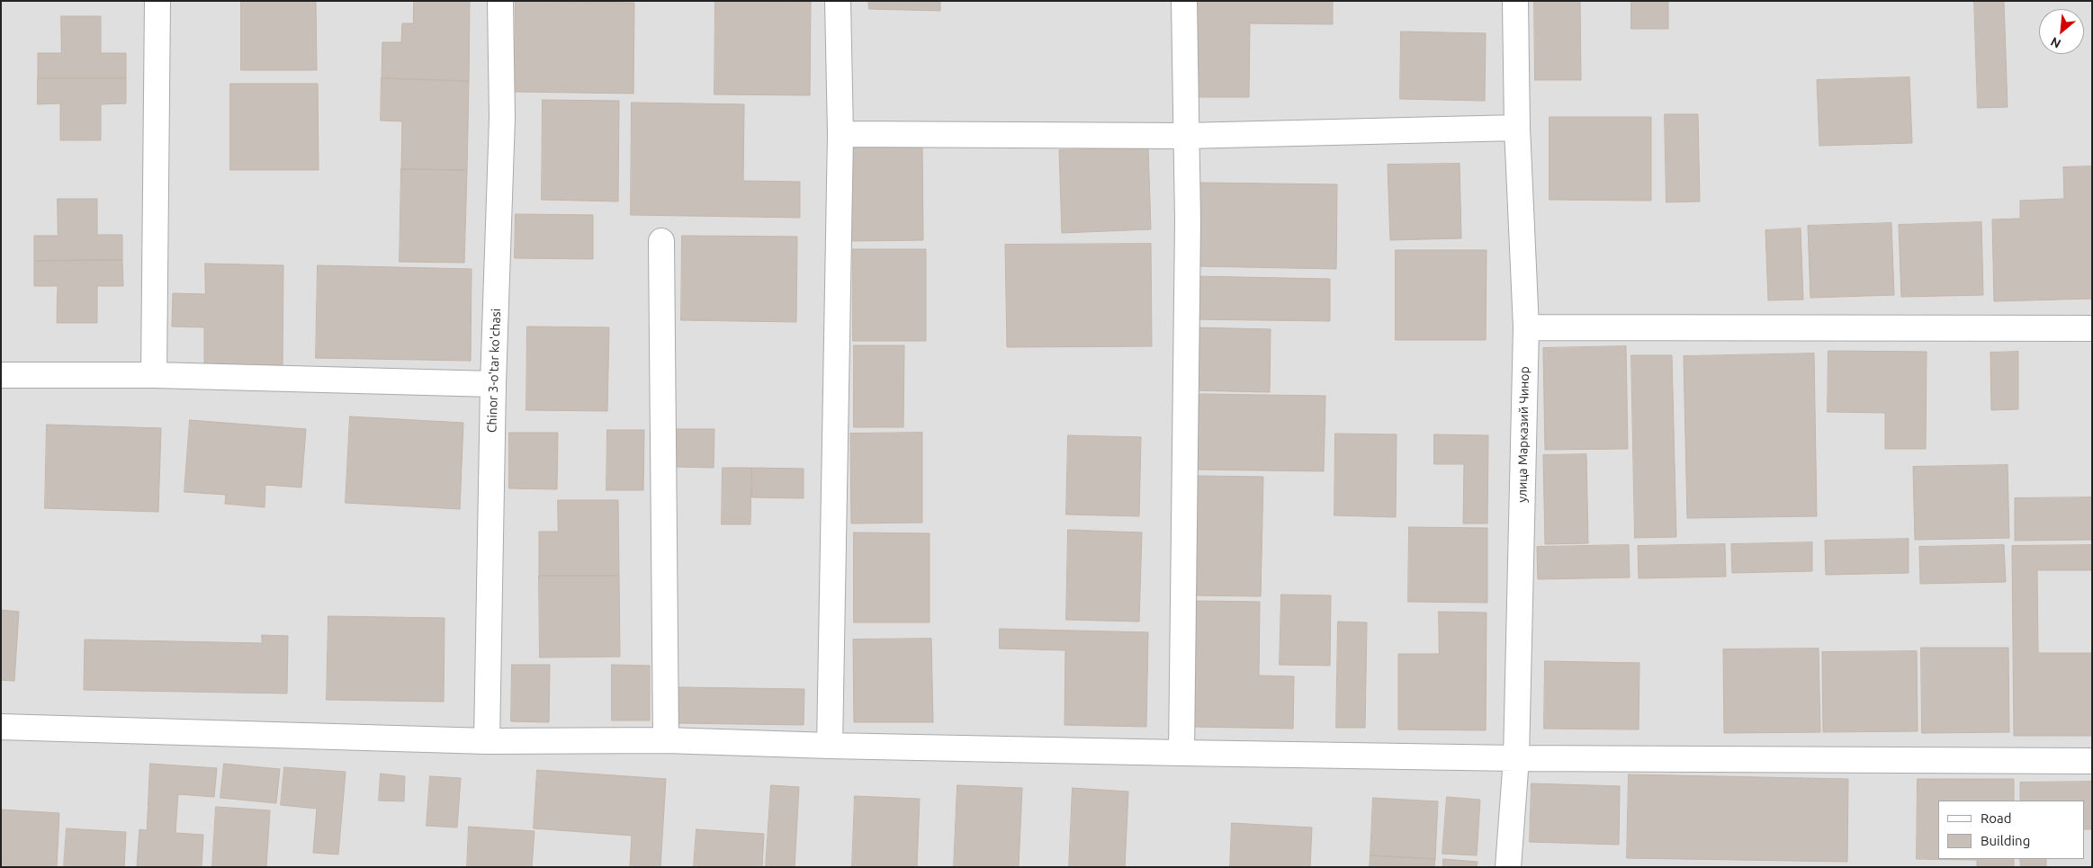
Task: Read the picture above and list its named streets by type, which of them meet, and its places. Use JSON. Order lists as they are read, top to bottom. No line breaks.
{"streets":{"street":["Chinor 3-o'tar ko'chasi","улица Марказий Чинор"]},"legend":["Road","Building"],"north":"bottom left"}
